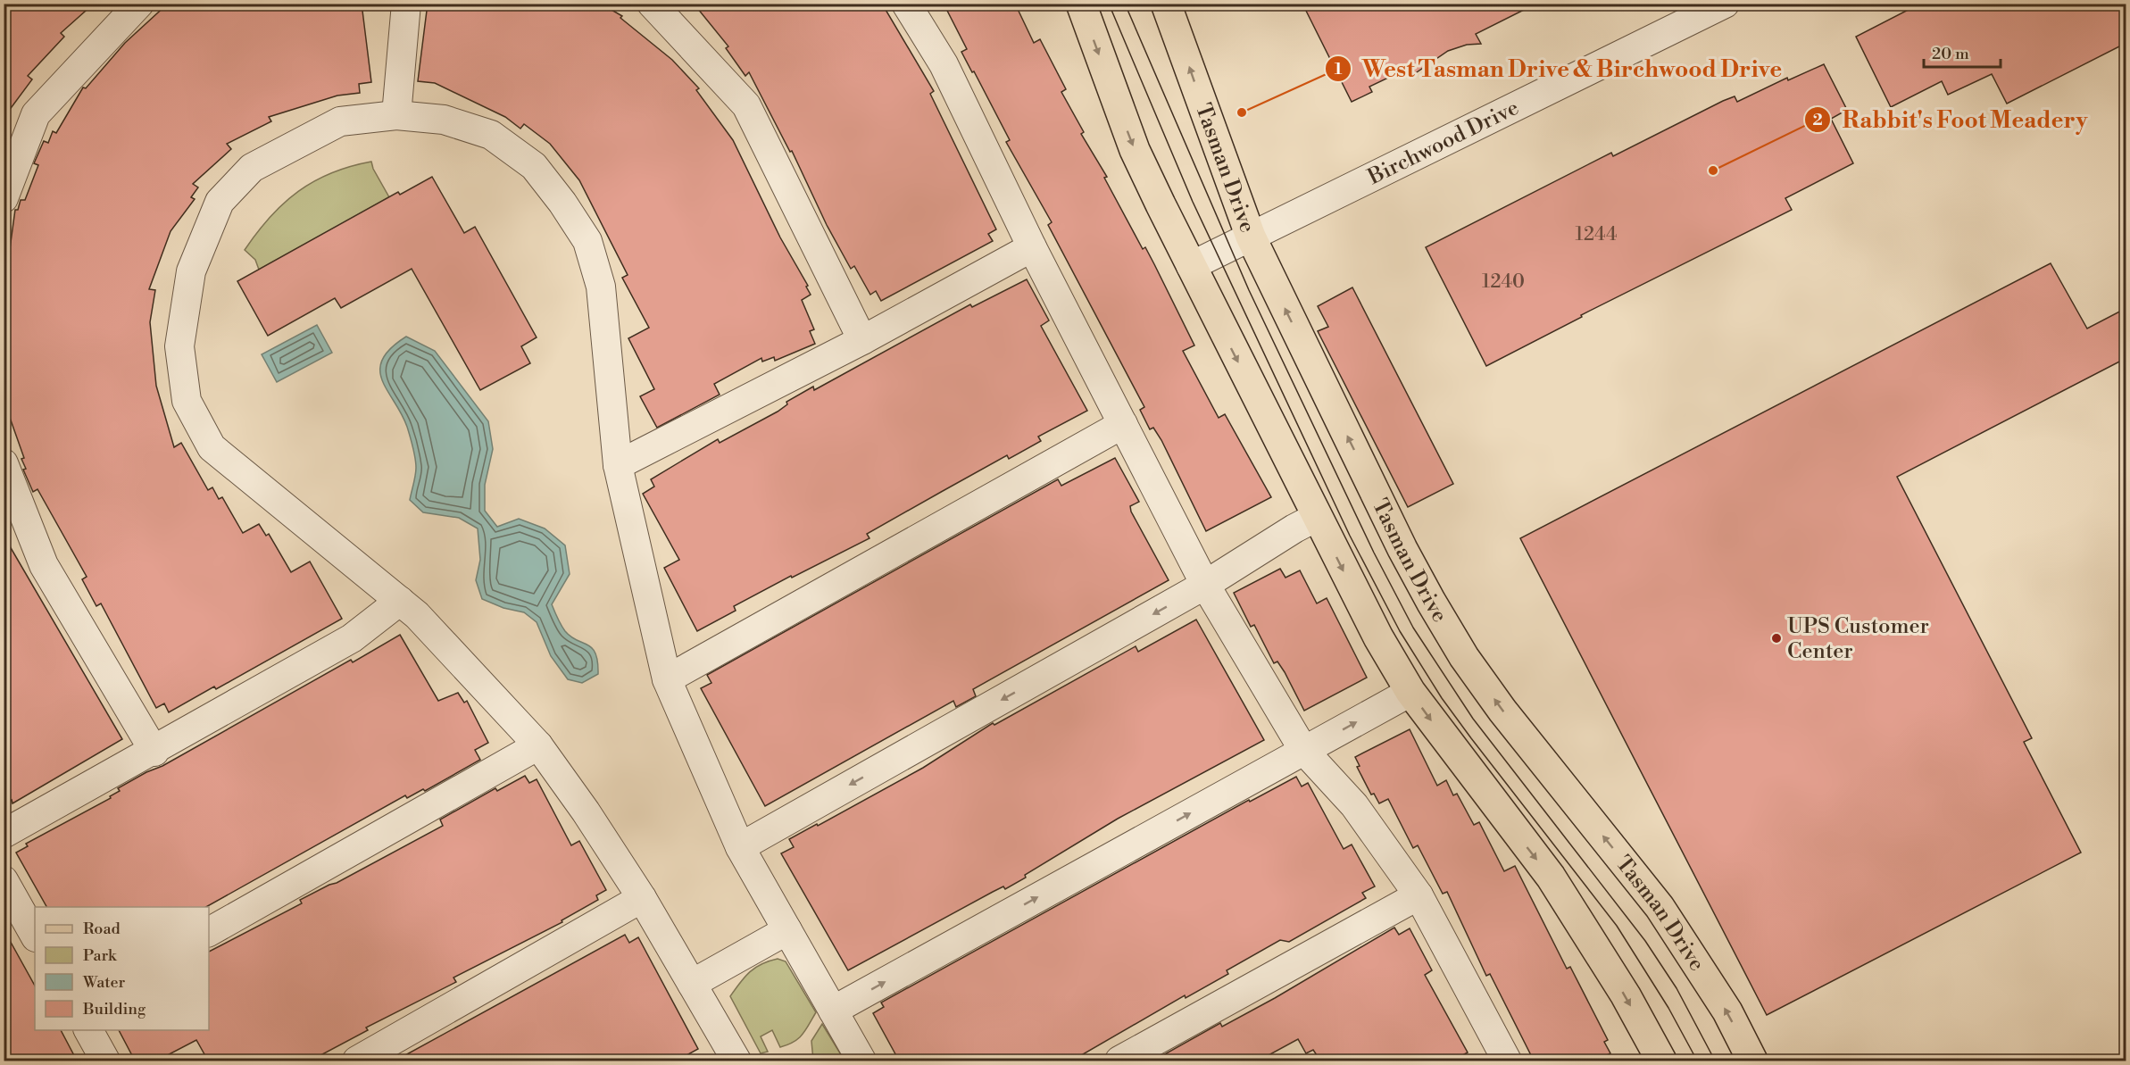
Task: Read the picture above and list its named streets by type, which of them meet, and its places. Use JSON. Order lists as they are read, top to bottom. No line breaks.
{"streets":{"main road":["Tasman Drive"],"street":["Birchwood Drive"]},"crossings":[["Birchwood Drive","Tasman Drive"]],"places":["West Tasman Drive & Birchwood Drive","Rabbit's Foot Meadery","UPS Customer Center"],"house_numbers":["1244","1240"],"legend":["Road","Park","Water","Building"],"scale_bar":"20 m"}
